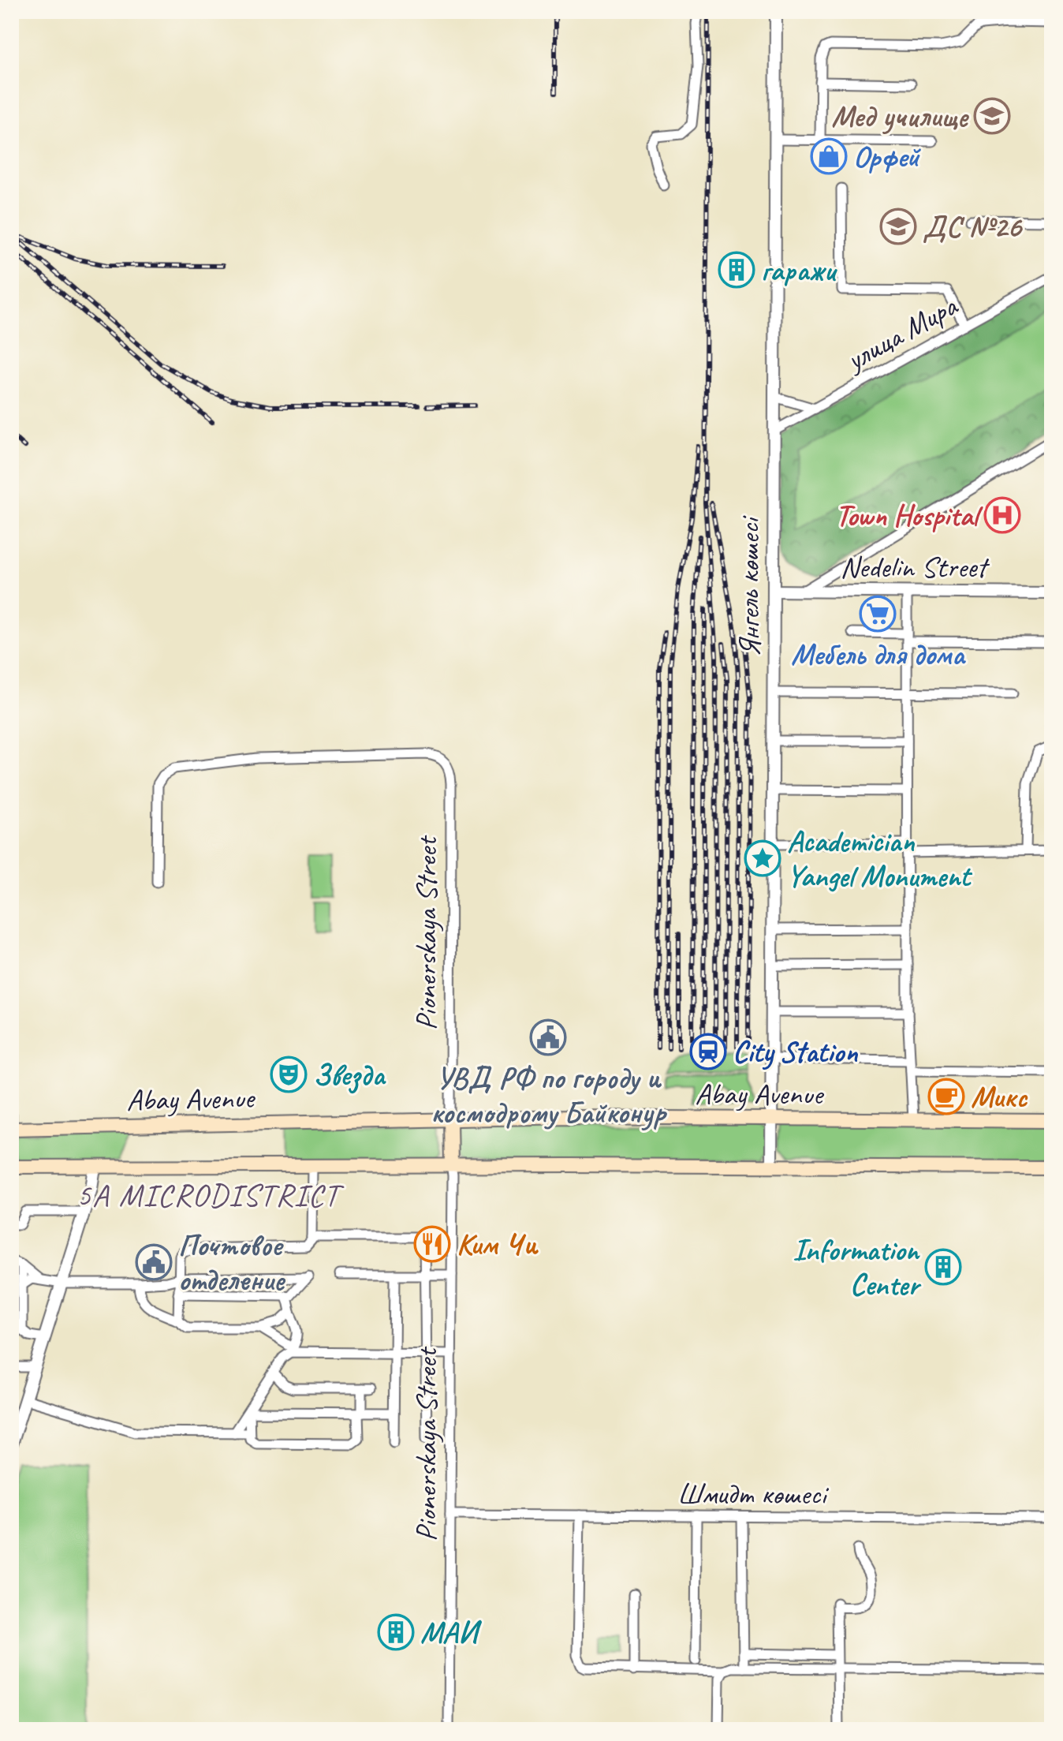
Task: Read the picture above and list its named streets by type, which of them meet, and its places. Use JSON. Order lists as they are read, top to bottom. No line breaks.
{"streets":{"main road":["Pionerskaya Street","Abay Avenue"],"street":["улица Мира","Nedelin Street","Янгель көшесі","Шмидт көшесі"]},"crossings":[["улица Мира","Янгель көшесі"],["Nedelin Street","Янгель көшесі"],["Янгель көшесі","Abay Avenue"],["Pionerskaya Street","Abay Avenue"],["Pionerskaya Street","Шмидт көшесі"]],"districts":["5A MICRODISTRICT"],"places":{"school or university":["Мед училище","ДС №26"],"shop":["Орфей"],"building":["гаражи","Information Center","МАИ"],"hospital":["Town Hospital"],"supermarket":["Мебель для дома"],"place":["Academician Yangel Monument"],"public building":["УВД РФ по городу и космодрому Байконур","Почтовое отделение"],"station":["City Station"],"theatre":["Звезда"],"cafe":["Микс"],"restaurant":["Ким Чи"]}}
